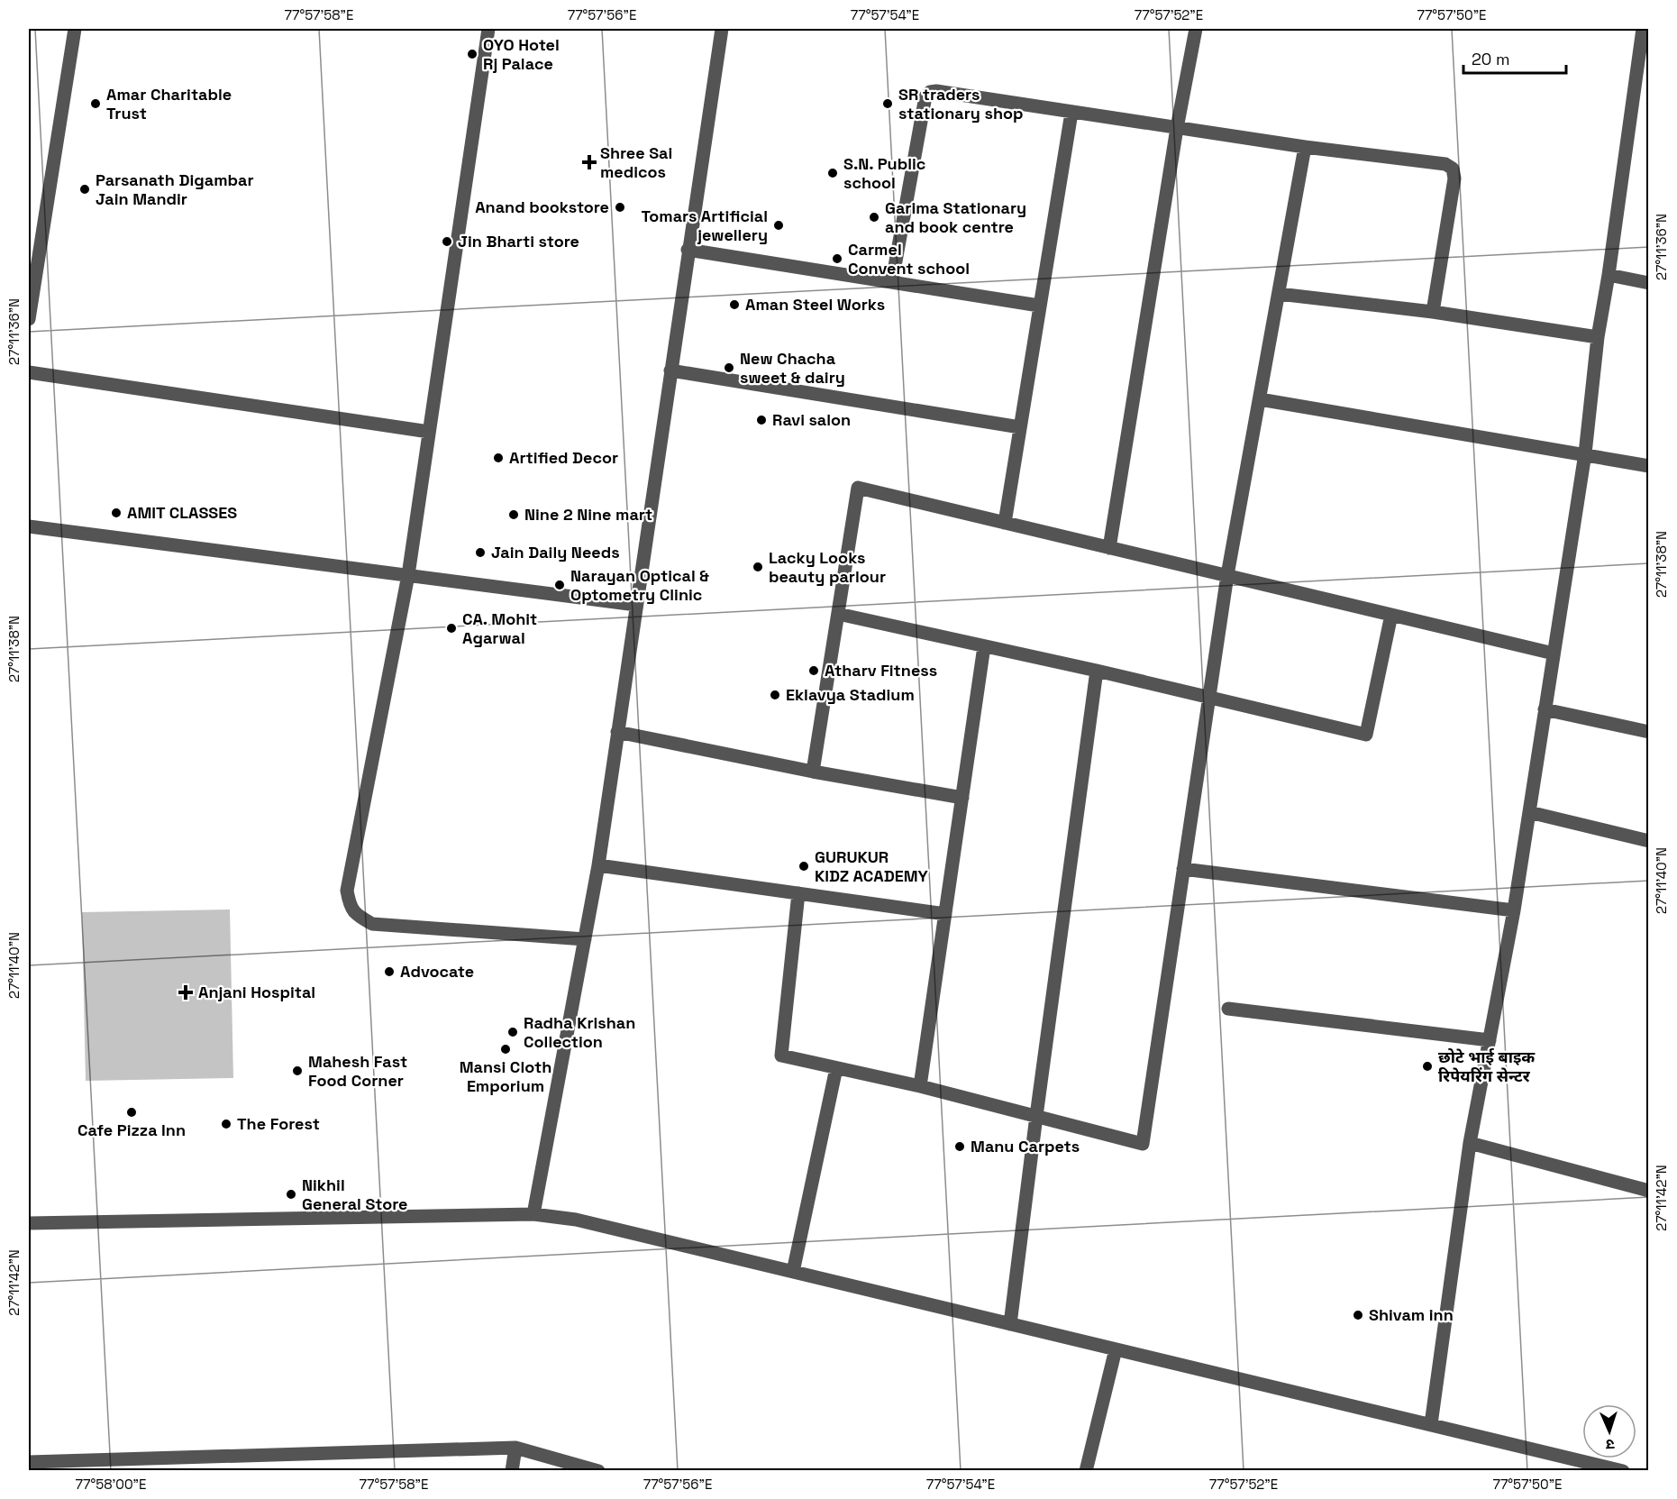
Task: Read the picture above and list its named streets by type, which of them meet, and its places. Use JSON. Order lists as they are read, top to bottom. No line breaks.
{"places":{"other":["OYO Hotel Rj Palace","Amar Charitable Trust","SR traders stationary shop","S.N. Public school","Parsanath Digambar Jain Mandir","Anand bookstore","Garima Stationary and book centre","Tomars Artificial jewellery","Jin Bharti store","Carmel Convent school","Aman Steel Works","New Chacha sweet & dairy","Ravi salon","Artified Decor","AMIT CLASSES","Nine 2 Nine mart","Jain Daily Needs","Lacky Looks beauty parlour","Narayan Optical & Optometry Clinic","CA. Mohit Agarwal","Atharv Fitness","Eklavya Stadium","GURUKUR KIDZ ACADEMY","Advocate","Radha Krishan Collection","Mansi Cloth Emporium","छोटे भाई बाइक रिपेयरिंग सेन्टर","Mahesh Fast Food Corner","Cafe Pizza Inn","The Forest","Manu Carpets","Nikhil General Store","Shivam inn"],"health":["Shree Sai medicos","Anjani Hospital"]},"scale_bar":"20 m","north":"bottom","coordinates":["77°57'58\"E","77°57'56\"E","77°57'54\"E","77°57'52\"E","77°57'50\"E","27°11'36\"N","27°11'38\"N","27°11'40\"N","27°11'42\"N","77°58'00\"E"]}
